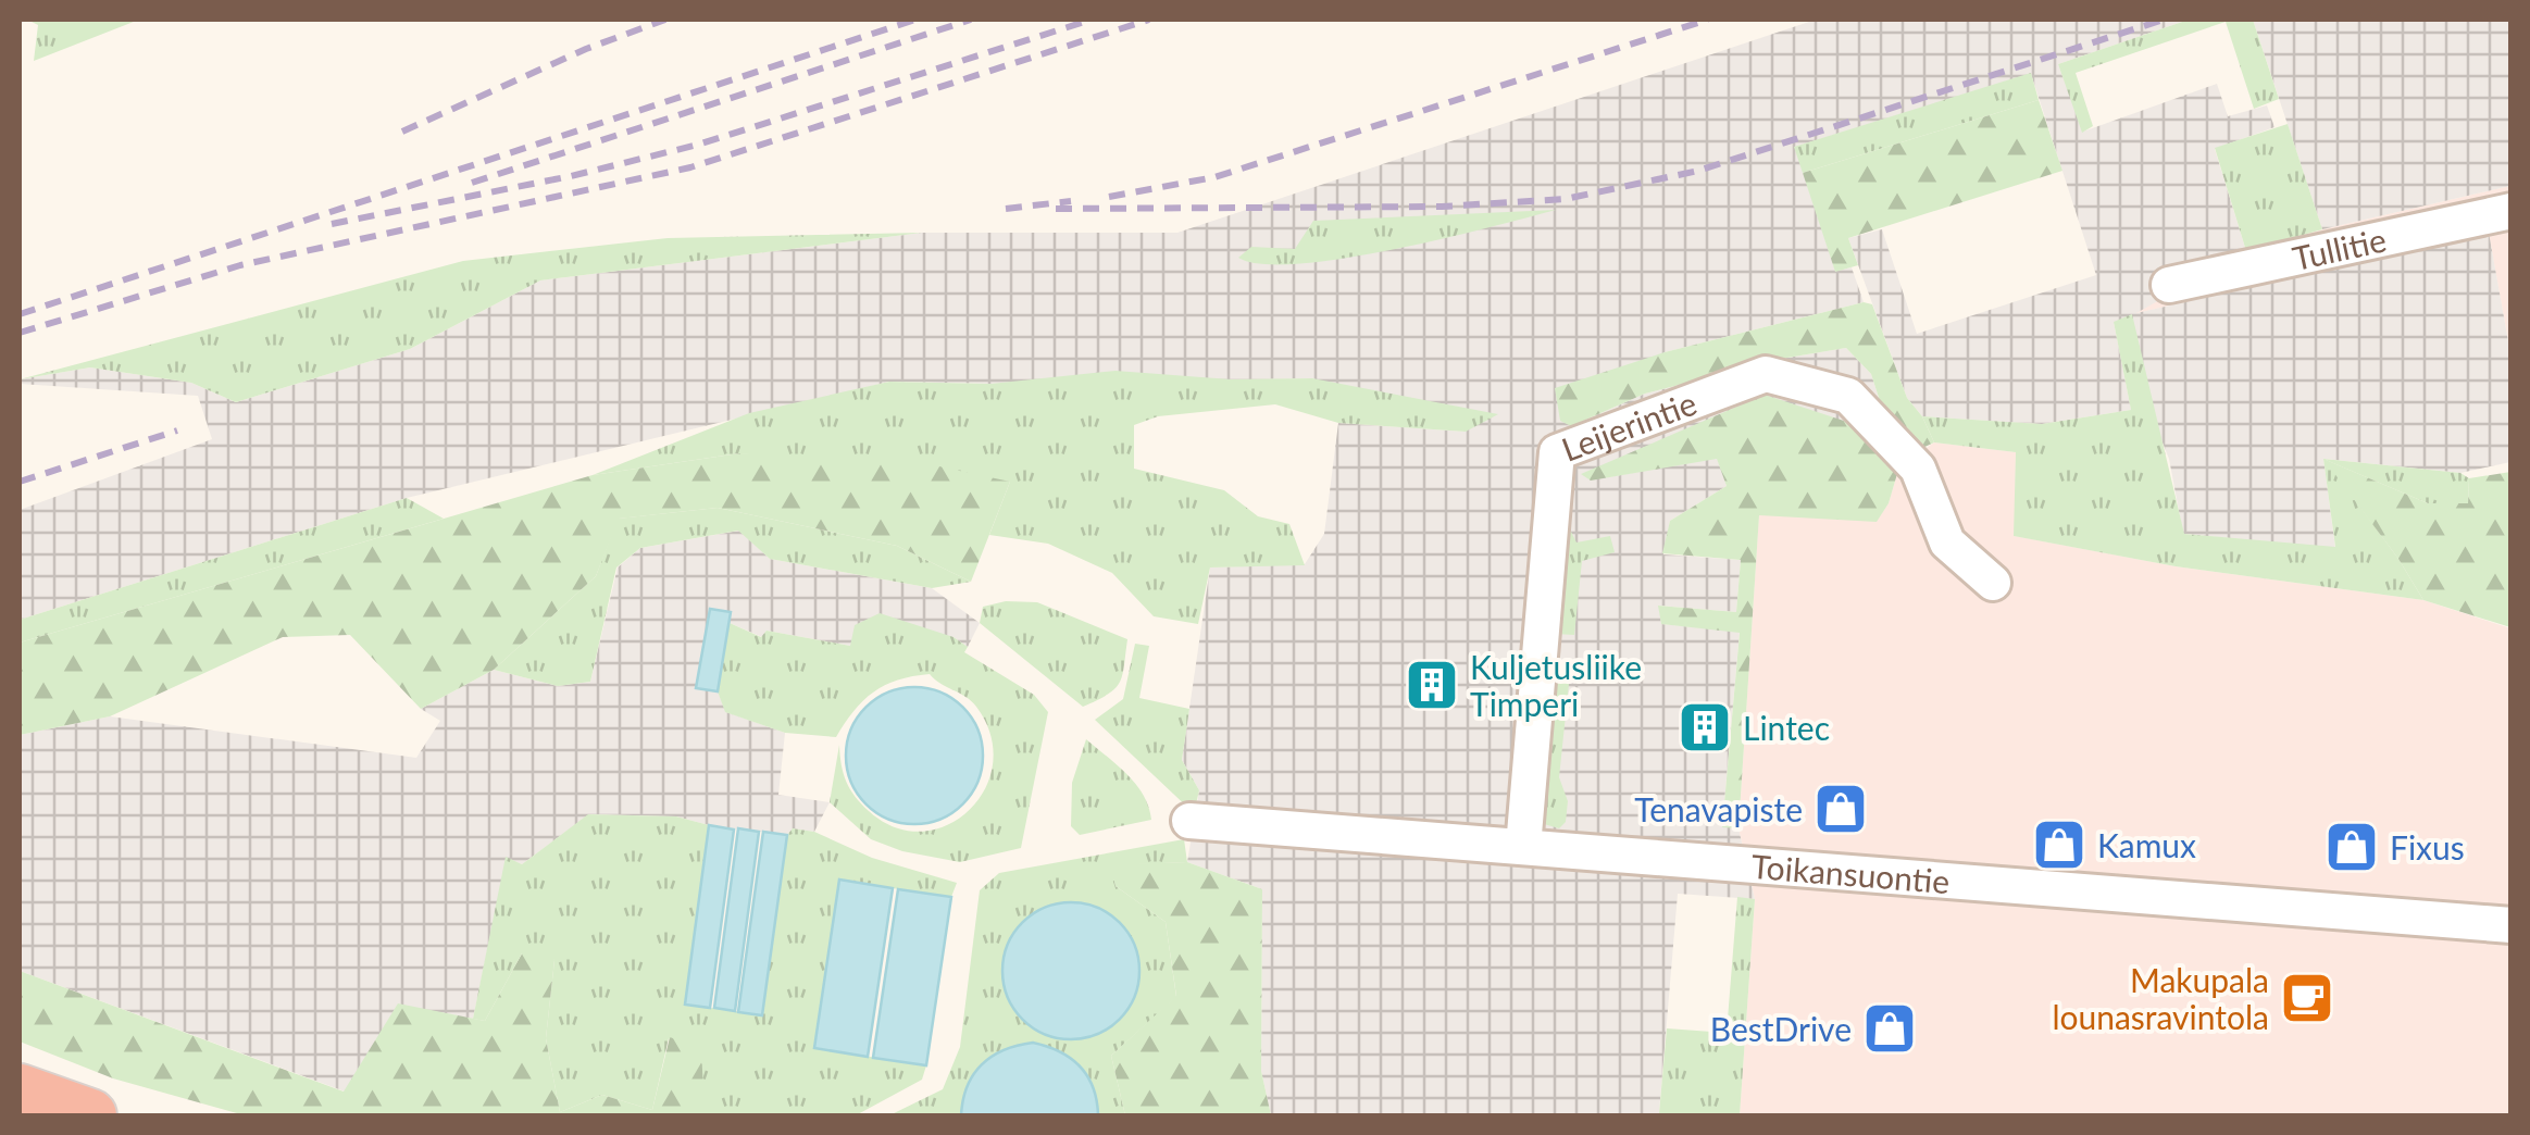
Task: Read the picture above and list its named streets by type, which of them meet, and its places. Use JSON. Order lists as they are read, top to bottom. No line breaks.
{"streets":{"street":["Tullitie","Leijerintie","Toikansuontie"]},"crossings":[["Leijerintie","Toikansuontie"]],"places":{"building":["Kuljetusliike Timperi","Lintec"],"shop":["Tenavapiste","Kamux","Fixus","BestDrive"],"cafe":["Makupala lounasravintola"]}}
